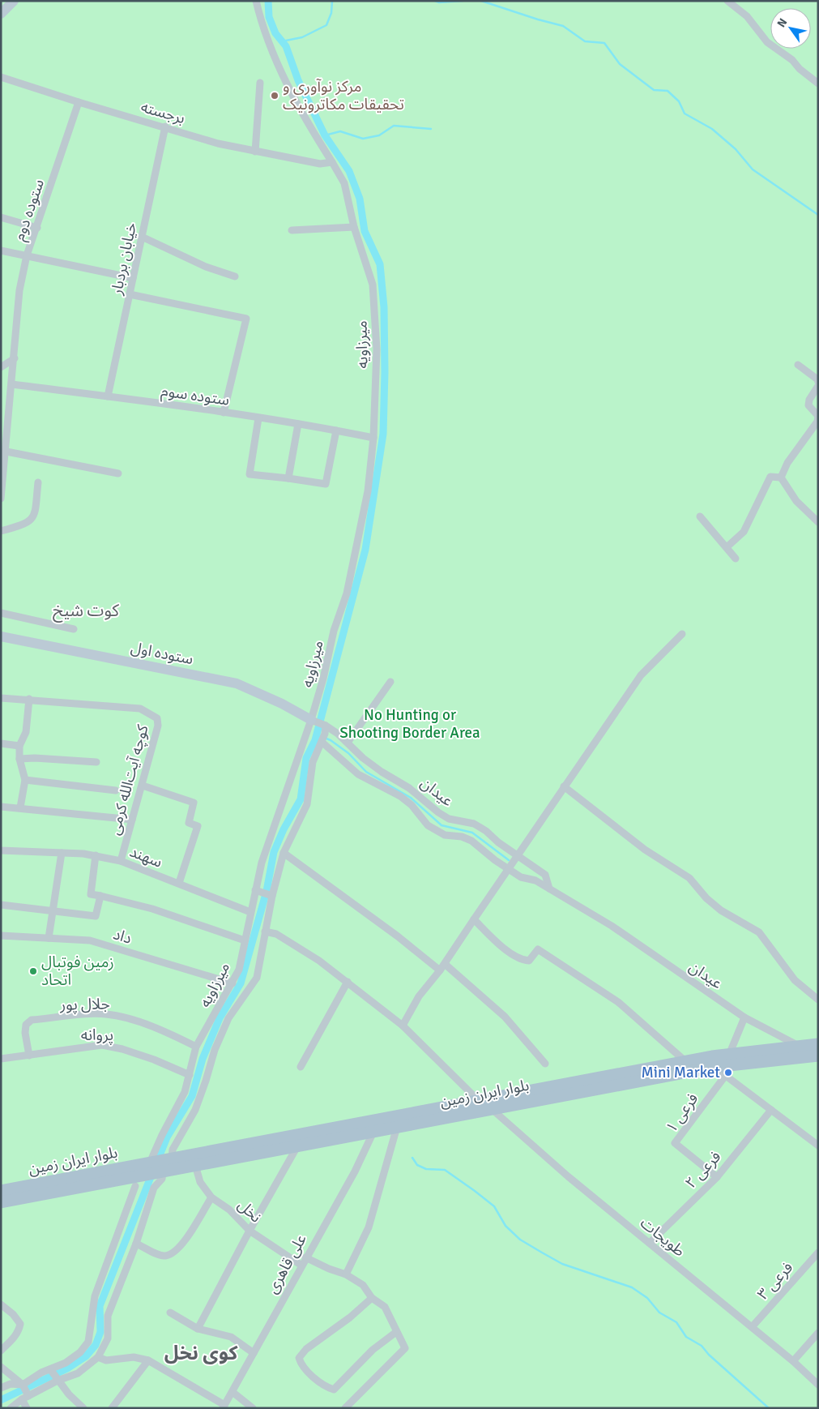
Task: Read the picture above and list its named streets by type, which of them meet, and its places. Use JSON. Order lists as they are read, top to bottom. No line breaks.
{"streets":{"main road":["بلوار ایران زمین"],"street":["برجسته","ستوده دوم","خیابان بردبار","میرزاویه","ستوده سوم","ستوده اول","کوچه آیت‌الله کرمی","عیدان","سهند","داد","جلال پور","پروانه","فرعی ۱","فرعی ۲","نخل","طویجات","علی قاهری","فرعی ۳"]},"crossings":[["برجسته","ستوده دوم"],["برجسته","خیابان بردبار"],["برجسته","میرزاویه"],["ستوده دوم","ستوده سوم"],["خیابان بردبار","ستوده سوم"],["میرزاویه","ستوده سوم"],["میرزاویه","ستوده اول"],["میرزاویه","عیدان"],["میرزاویه","سهند"],["میرزاویه","داد"],["میرزاویه","جلال پور"],["میرزاویه","پروانه"],["میرزاویه","بلوار ایران زمین"],["ستوده اول","عیدان"],["کوچه آیت‌الله کرمی","سهند"],["عیدان","بلوار ایران زمین"],["جلال پور","پروانه"],["بلوار ایران زمین","نخل"],["بلوار ایران زمین","طویجات"],["بلوار ایران زمین","علی قاهری"],["فرعی ۱","فرعی ۲"],["فرعی ۲","طویجات"],["نخل","علی قاهری"],["طویجات","فرعی ۳"]],"districts":["کوت شیخ","کوی نخل"],"parks":["No Hunting or Shooting Border Area"],"places":["مرکز نوآوری و تحقیقات مکاترونیک","زمین فوتبال اتحاد","Mini Market"],"north":"top left"}
